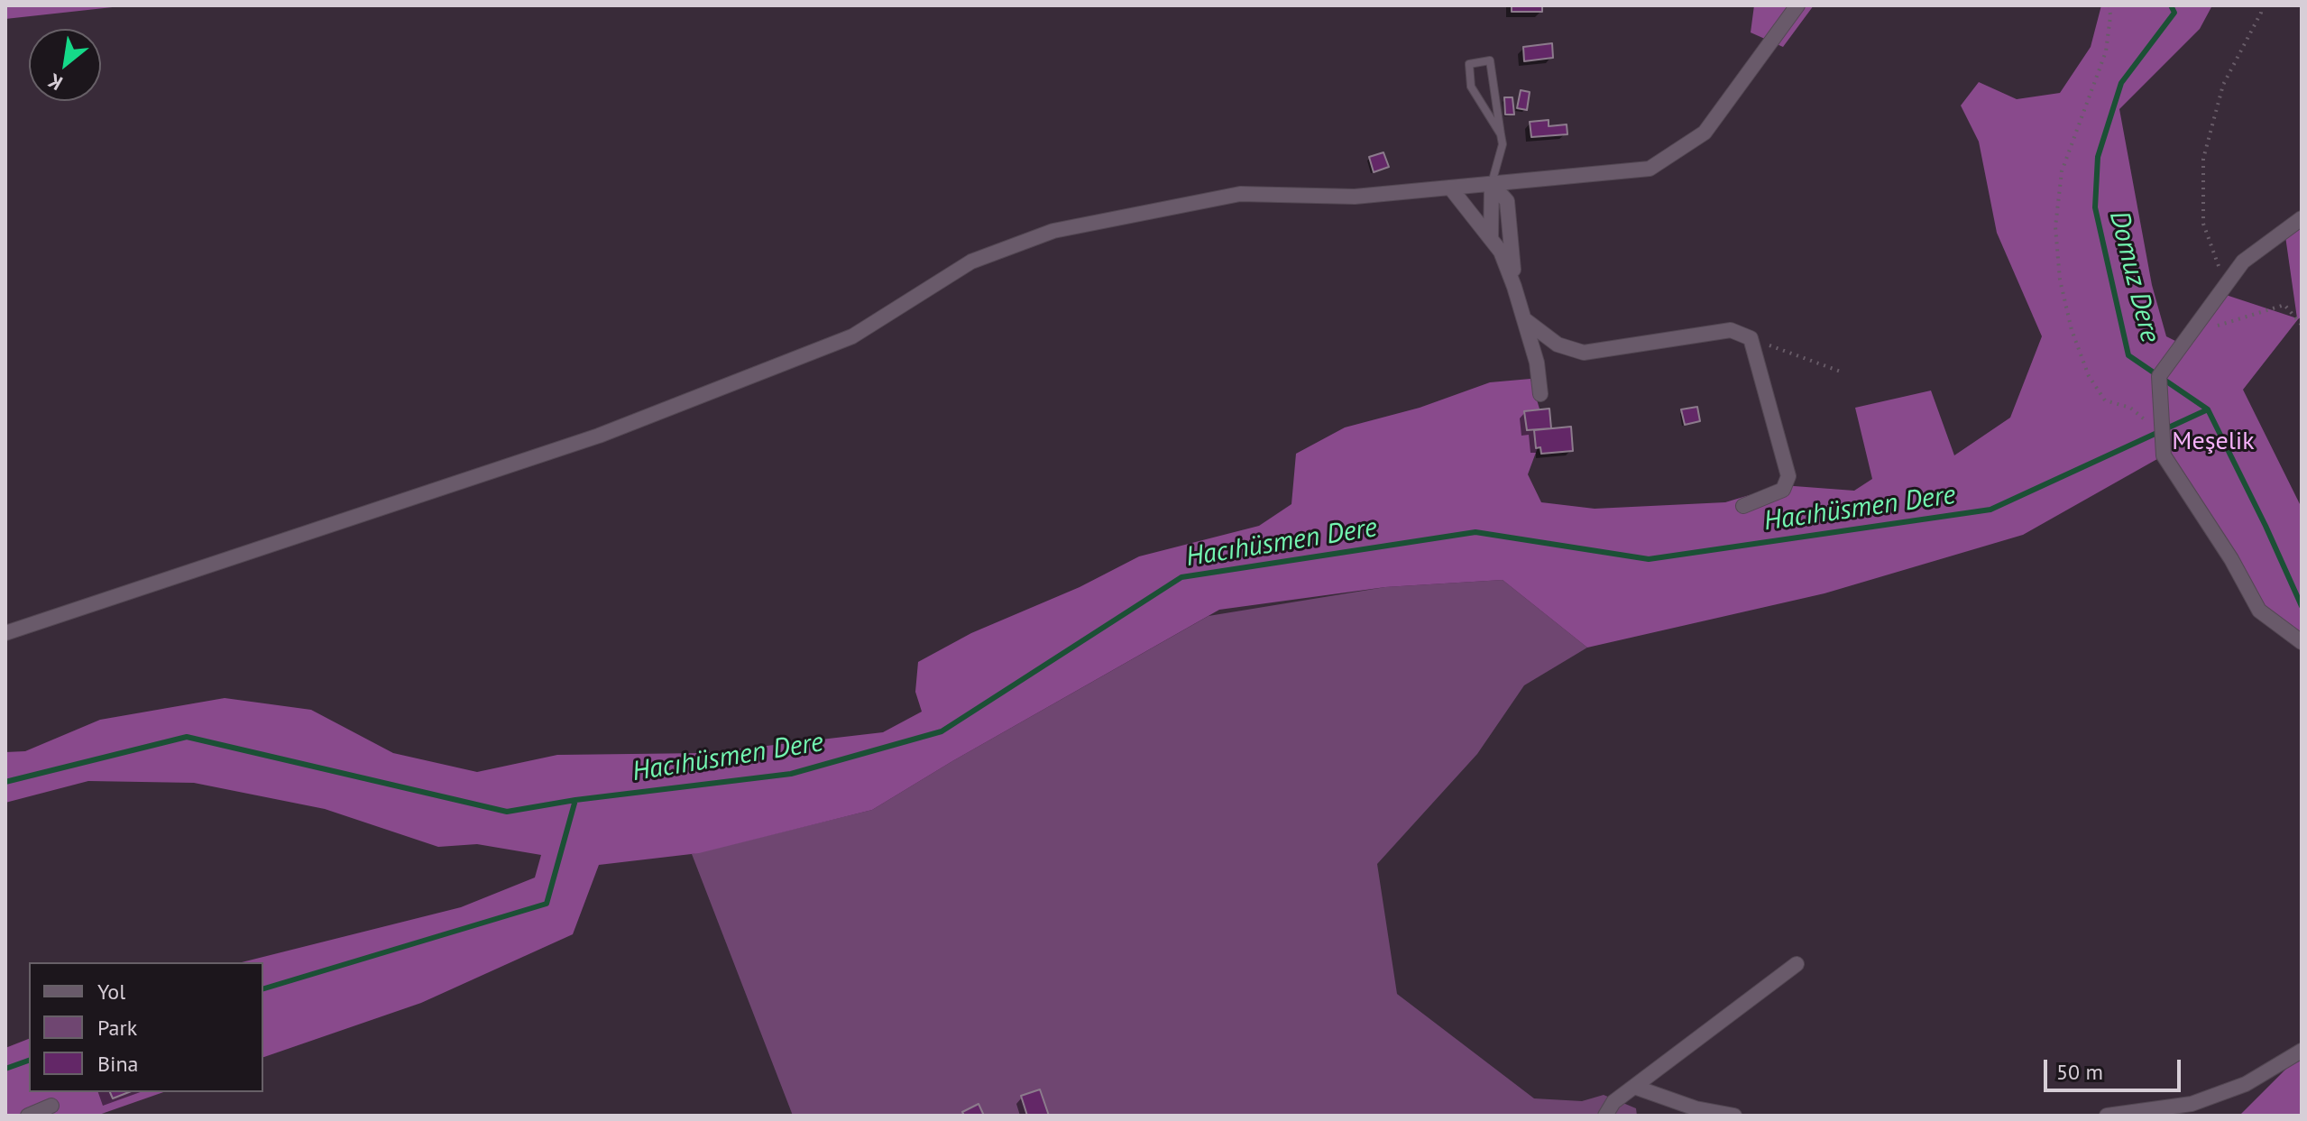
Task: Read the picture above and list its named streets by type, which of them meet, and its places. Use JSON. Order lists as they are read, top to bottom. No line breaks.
{"water":["Domuz Dere","Hacıhüsmen Dere"],"parks":["Meşelik"],"legend":["Yol","Park","Bina"],"scale_bar":"50 m","north":"bottom left"}
